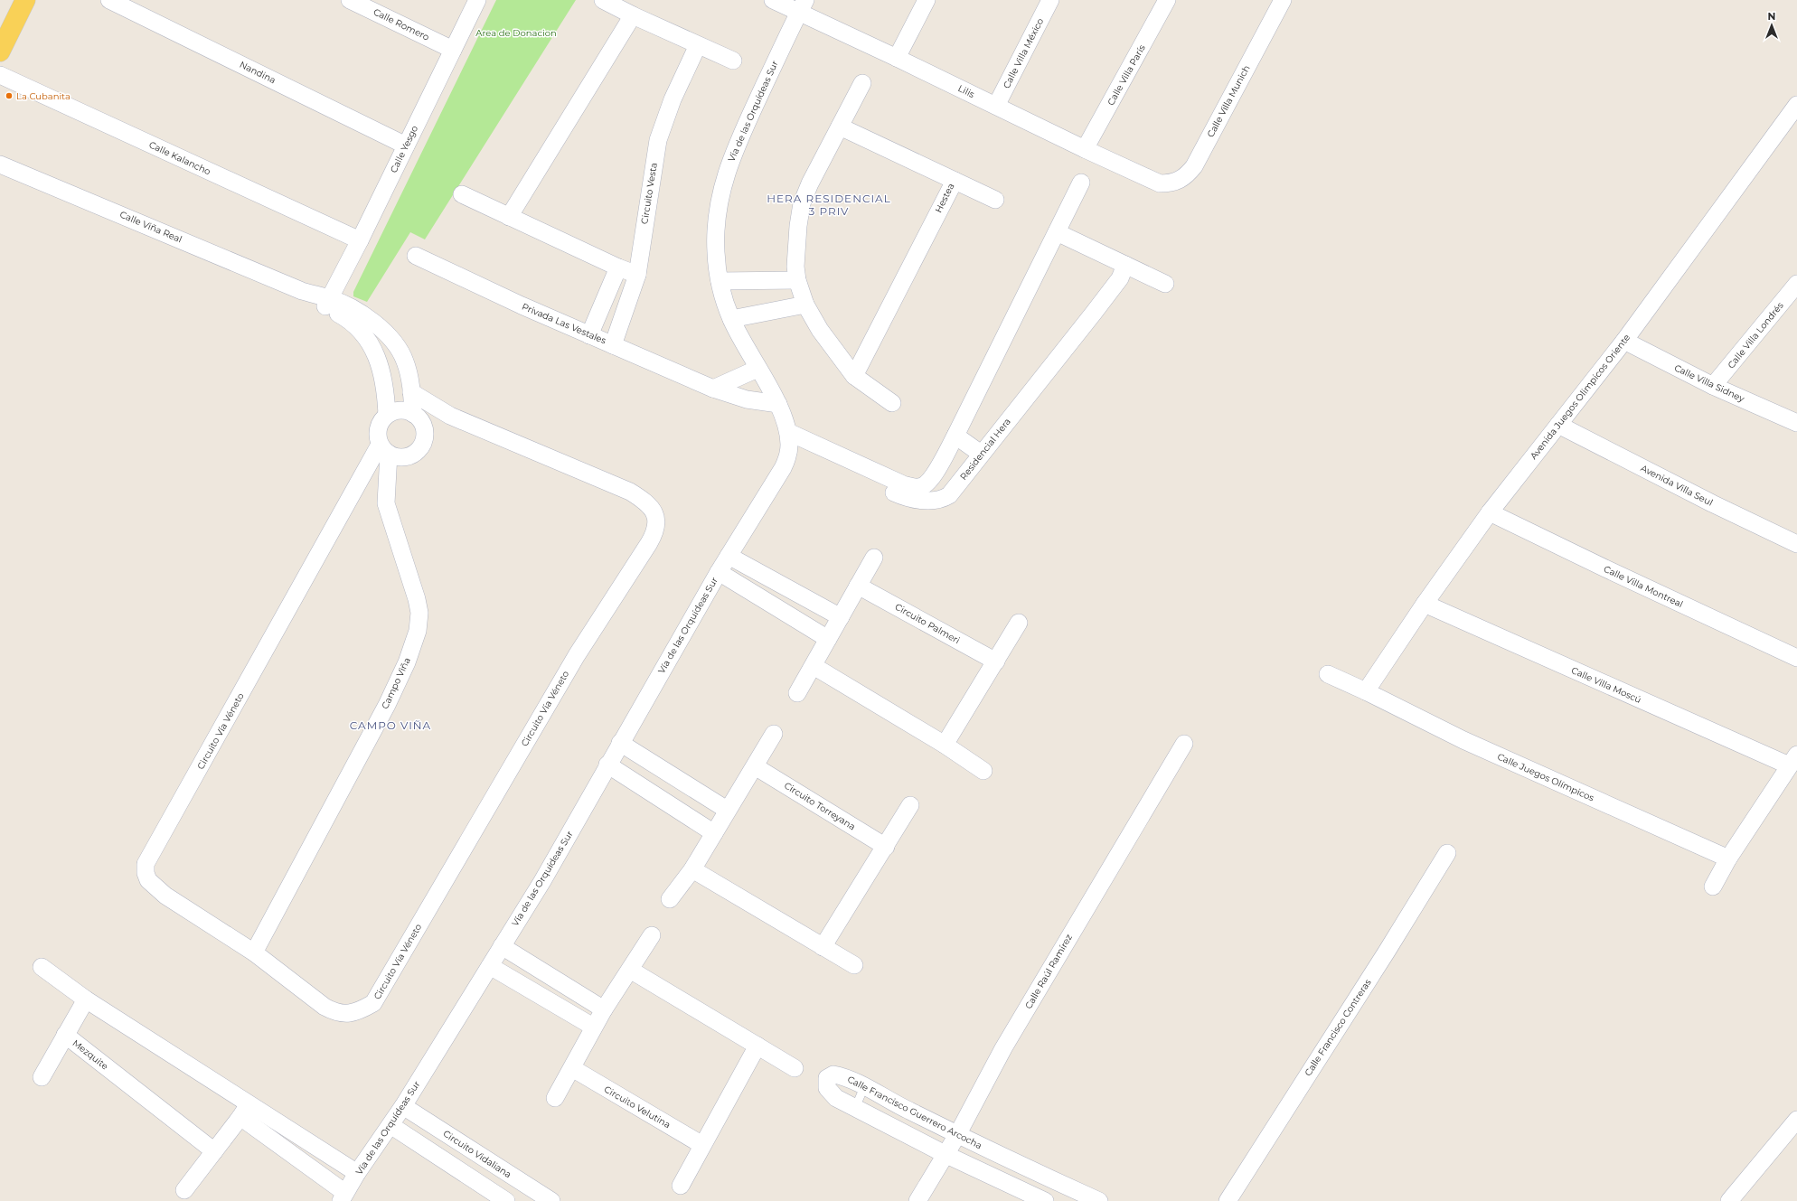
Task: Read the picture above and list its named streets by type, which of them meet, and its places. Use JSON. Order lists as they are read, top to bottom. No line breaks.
{"streets":{"street":["Calle Romero","Calle Villa México","Nandina","Calle Villa París","Lilis","Calle Villa Munich","Vía de las Orquídeas Sur","Calle Yesgo","Calle Kalancho","Circuito Vesta","Hestea","Calle Viña Real","Privada Las Vestales","Calle Villa Londrés","Calle Villa Sidney","Avenida Juegos Olimpicos Oriente","Residencial Hera","Avenida Villa Seul","Calle Villa Montreal","Circuito Palmeri","Campo Viña","Calle Villa Moscú","Circuito Vía Véneto","Calle Juegos Olímpicos","Circuito Torreyana","Calle Raúl Ramírez","Calle Francisco Contreras","Mezquite","Circuito Velutina","Calle Francisco Guerrero Arcocha","Circuito Vidaliana"]},"crossings":[["Calle Romero","Calle Yesgo"],["Calle Villa México","Lilis"],["Nandina","Calle Yesgo"],["Calle Villa París","Lilis"],["Lilis","Calle Villa Munich"],["Lilis","Vía de las Orquídeas Sur"],["Vía de las Orquídeas Sur","Privada Las Vestales"],["Vía de las Orquídeas Sur","Residencial Hera"],["Vía de las Orquídeas Sur","Circuito Vidaliana"],["Calle Yesgo","Calle Kalancho"],["Calle Yesgo","Calle Viña Real"],["Circuito Vesta","Privada Las Vestales"],["Calle Villa Londrés","Calle Villa Sidney"],["Calle Villa Sidney","Avenida Juegos Olimpicos Oriente"],["Avenida Juegos Olimpicos Oriente","Avenida Villa Seul"],["Avenida Juegos Olimpicos Oriente","Calle Villa Montreal"],["Avenida Juegos Olimpicos Oriente","Calle Villa Moscú"],["Avenida Juegos Olimpicos Oriente","Calle Juegos Olímpicos"],["Campo Viña","Circuito Vía Véneto"],["Calle Raúl Ramírez","Calle Francisco Guerrero Arcocha"]],"districts":["HERA RESIDENCIAL 3 PRIV","CAMPO VIÑA"],"parks":["Area de Donacion"],"places":["La Cubanita"],"north":"top"}
